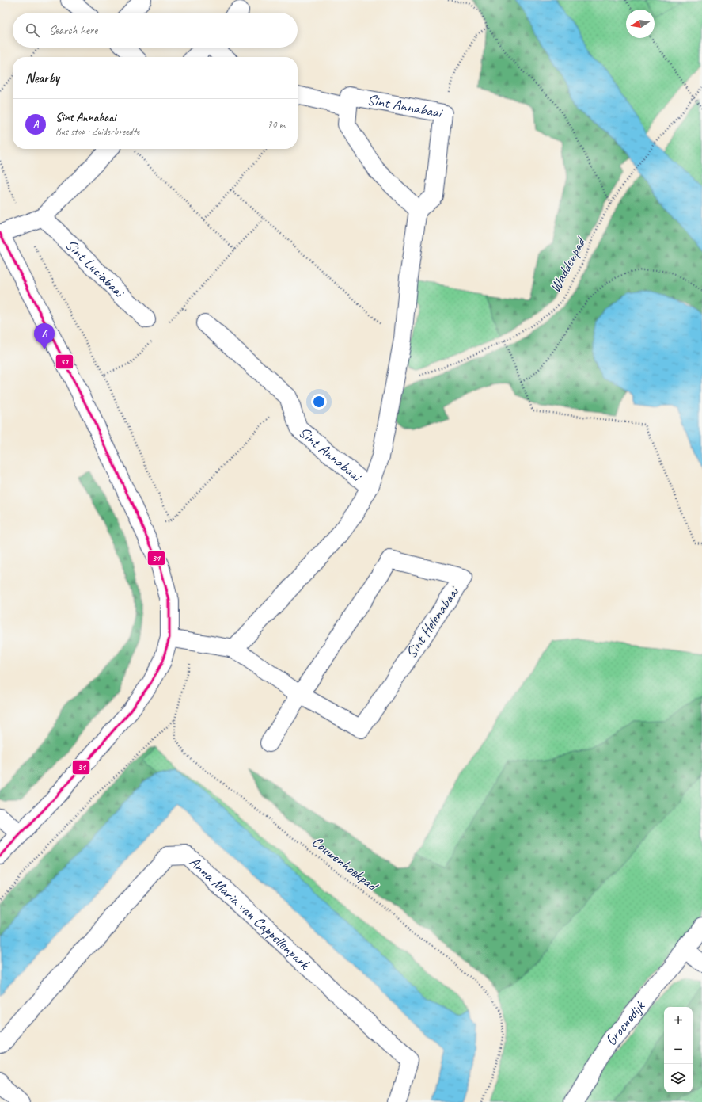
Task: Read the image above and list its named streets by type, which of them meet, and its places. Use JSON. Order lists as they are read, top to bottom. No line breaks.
{"streets":{"street":["Sint Annabaai","Sint Luciabaai","Sint Helenabaai","Anna Maria van Cappellenpark","Groenedijk"],"path":["Waddenpad","Couwenhoekpad"]},"crossings":[["Sint Helenabaai","Couwenhoekpad"]],"lines":["transit line 31"],"north":"left","page":{"search":"Search here","heading":"Nearby","list":[{"mark":"A","name":"Sint Annabaai","note":"Bus stop · Zuiderbreedte","value":"70 m"}],"pins":"A","map_buttons":["+","−"]}}
